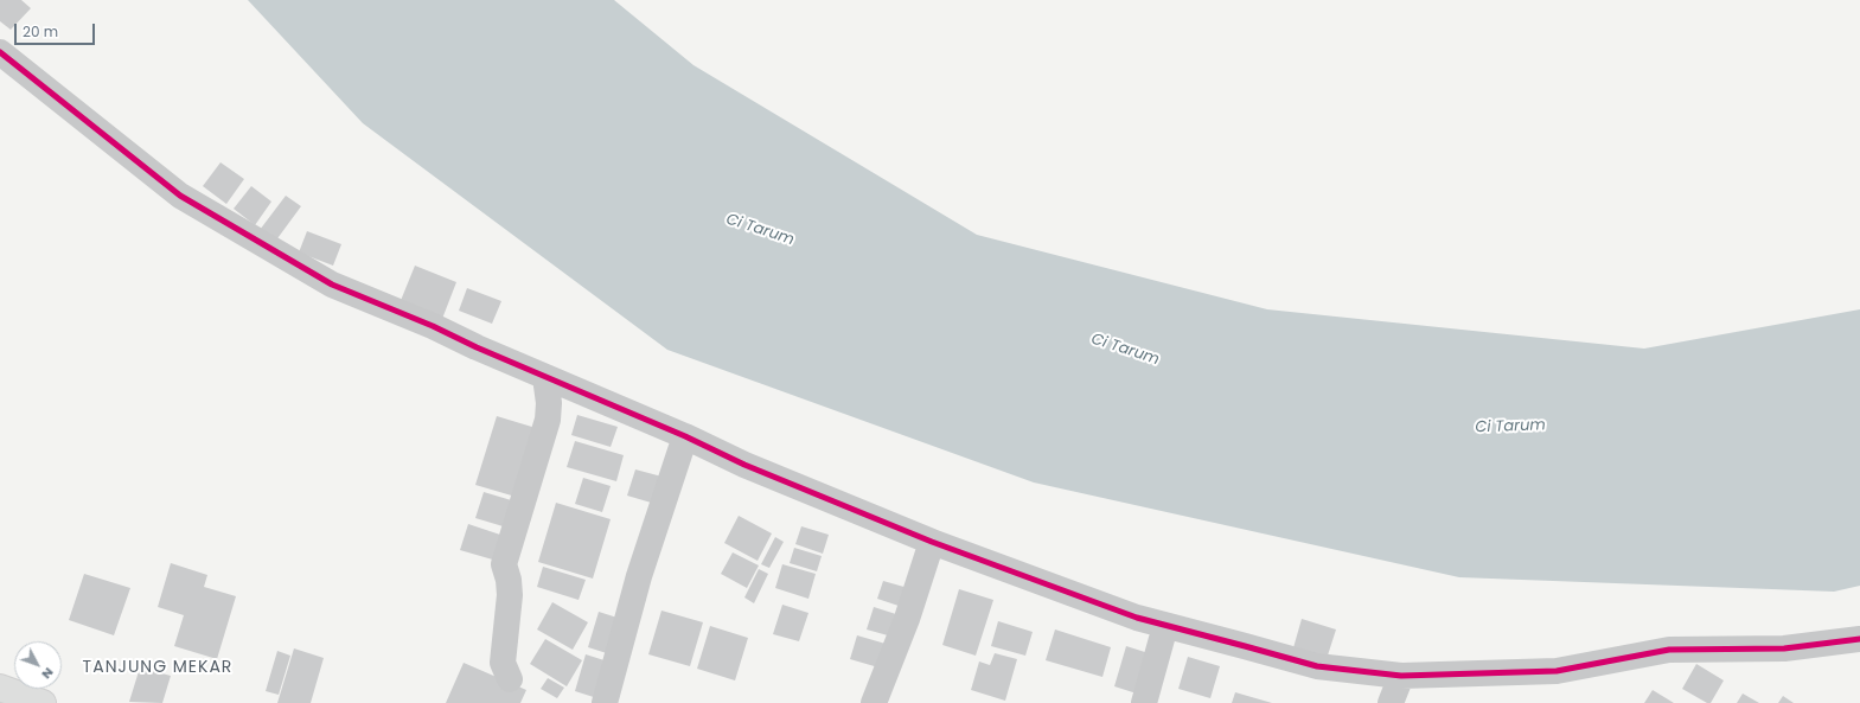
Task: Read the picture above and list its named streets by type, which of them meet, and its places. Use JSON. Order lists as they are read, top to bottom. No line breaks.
{"districts":["TANJUNG MEKAR"],"water":["Ci Tarum"],"scale_bar":"20 m","north":"bottom right"}
